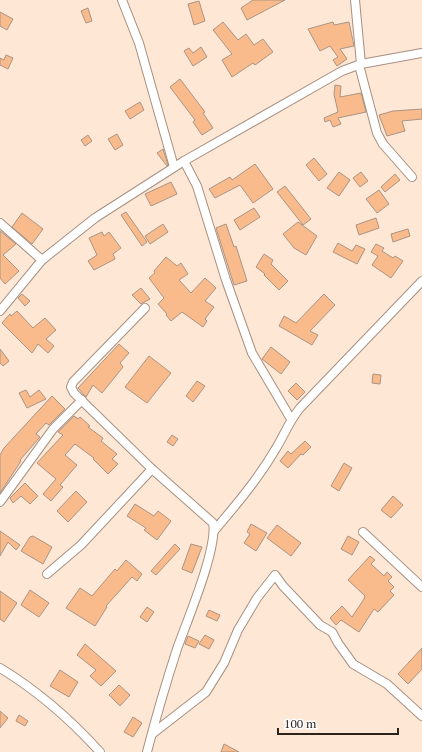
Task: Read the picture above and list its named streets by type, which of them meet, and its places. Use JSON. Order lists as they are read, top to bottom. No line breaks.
{"scale_bar":"100 m"}
